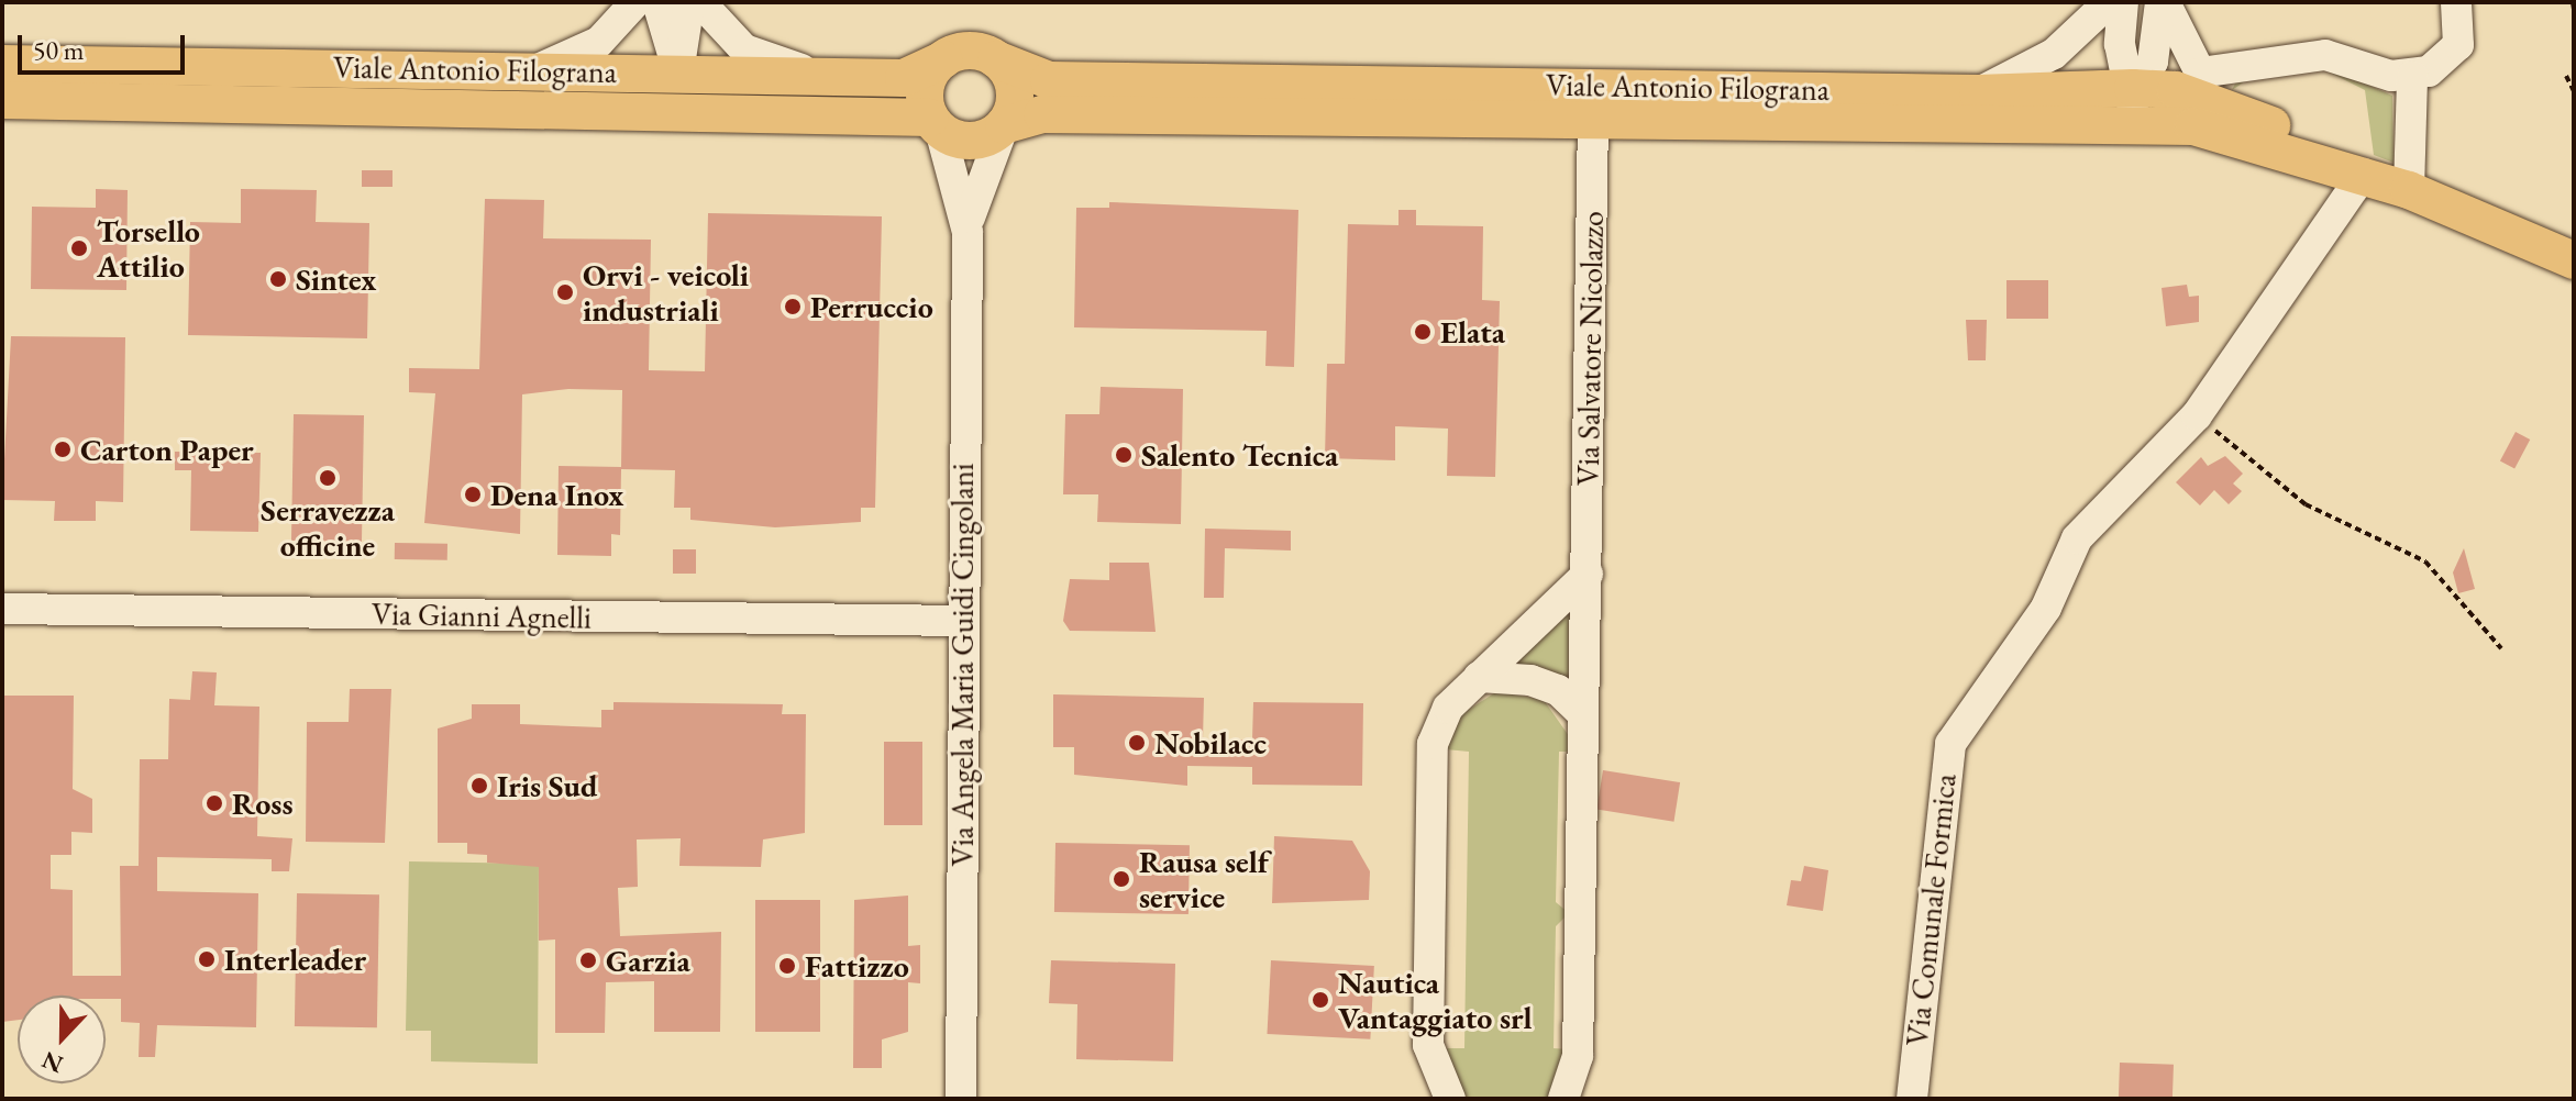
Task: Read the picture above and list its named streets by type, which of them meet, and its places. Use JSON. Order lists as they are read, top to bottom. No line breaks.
{"streets":{"main road":["Viale Antonio Filograna"],"street":["Via Salvatore Nicolazzo","Via Gianni Agnelli","Via Angela Maria Guidi Cingolani","Via Comunale Formica"]},"crossings":[["Viale Antonio Filograna","Via Salvatore Nicolazzo"],["Viale Antonio Filograna","Via Comunale Formica"],["Via Gianni Agnelli","Via Angela Maria Guidi Cingolani"]],"places":["Torsello Attilio","Sintex","Orvi - veicoli industriali","Perruccio","Elata","Carton Paper","Salento Tecnica","Serravezza officine","Dena Inox","Nobilacc","Iris Sud","Ross","Rausa self service","Interleader","Garzia","Fattizzo","Nautica Vantaggiato srl"],"scale_bar":"50 m","north":"bottom"}
